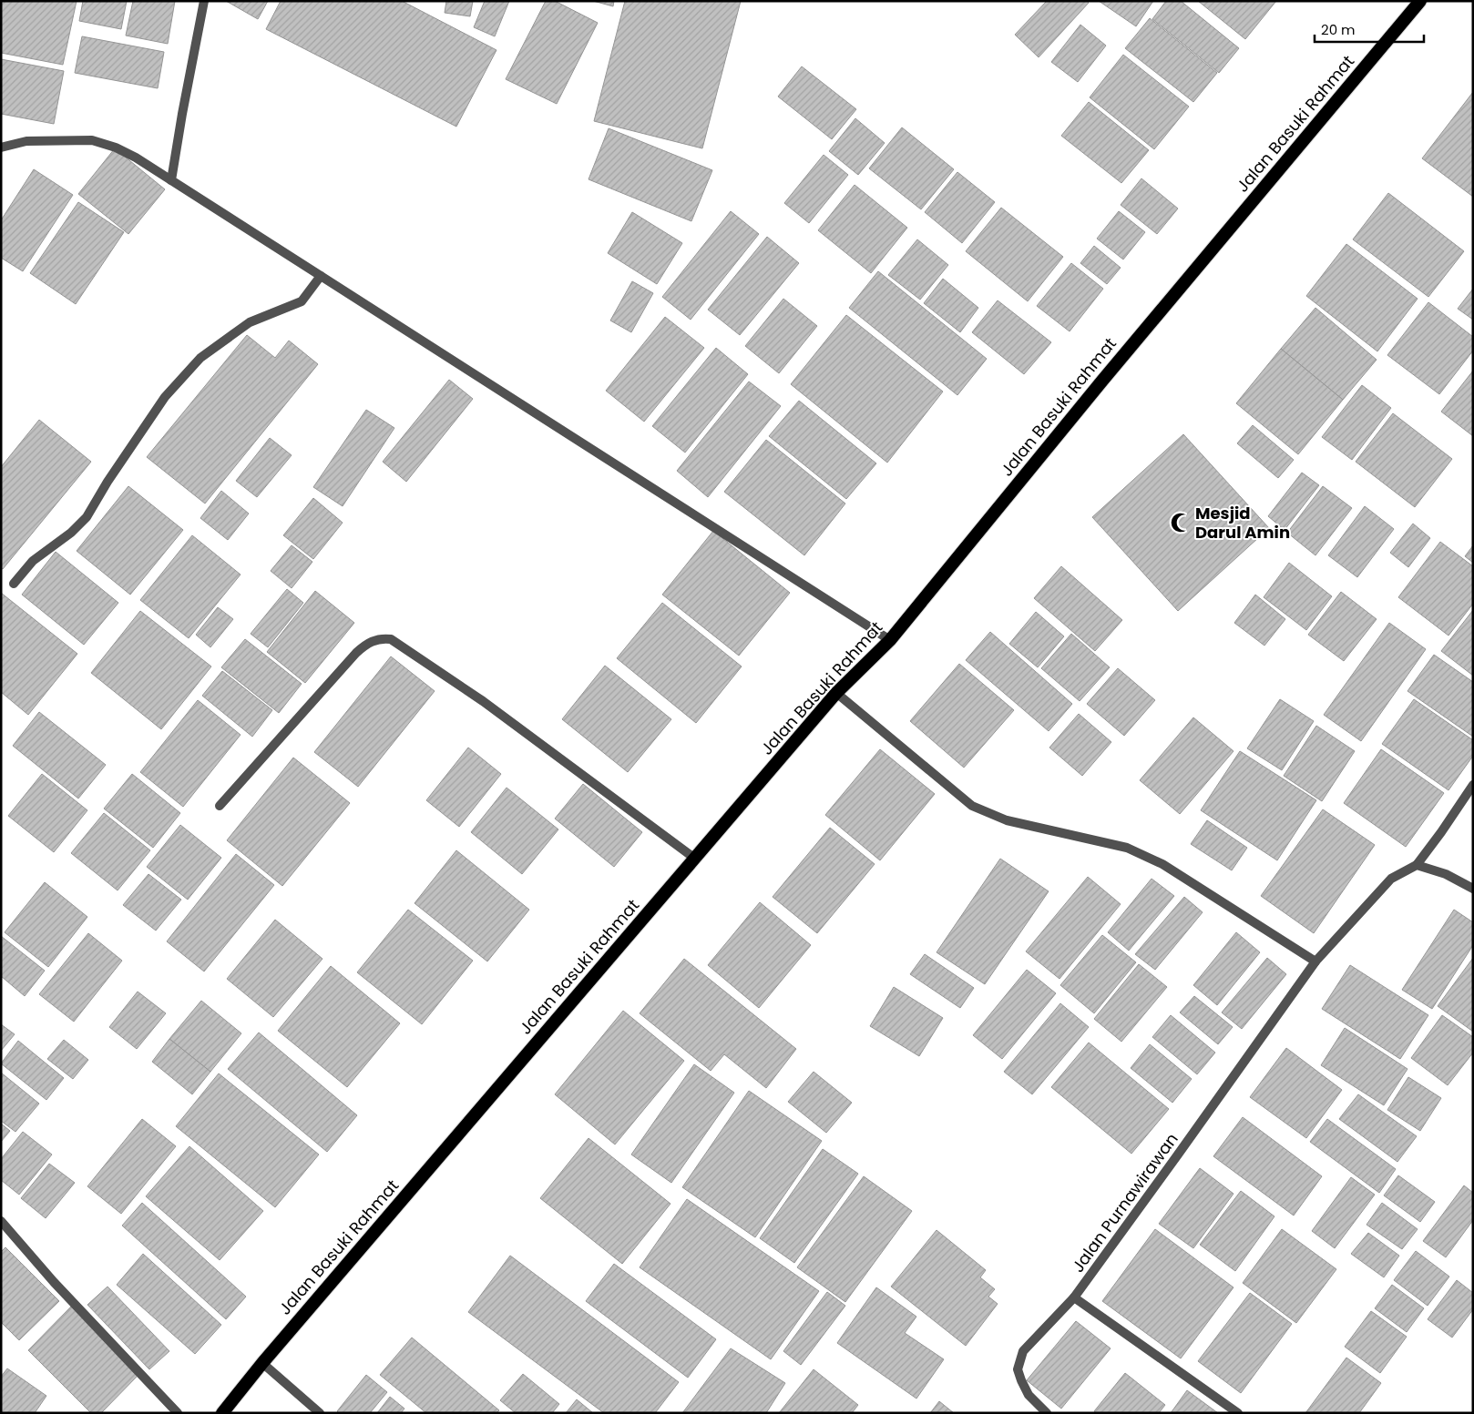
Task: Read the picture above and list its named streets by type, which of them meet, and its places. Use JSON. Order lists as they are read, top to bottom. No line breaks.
{"streets":{"highway":["Jalan Basuki Rahmat"],"street":["Jalan Purnawirawan"]},"places":{"mosque":["Mesjid Darul Amin"]},"scale_bar":"20 m"}
